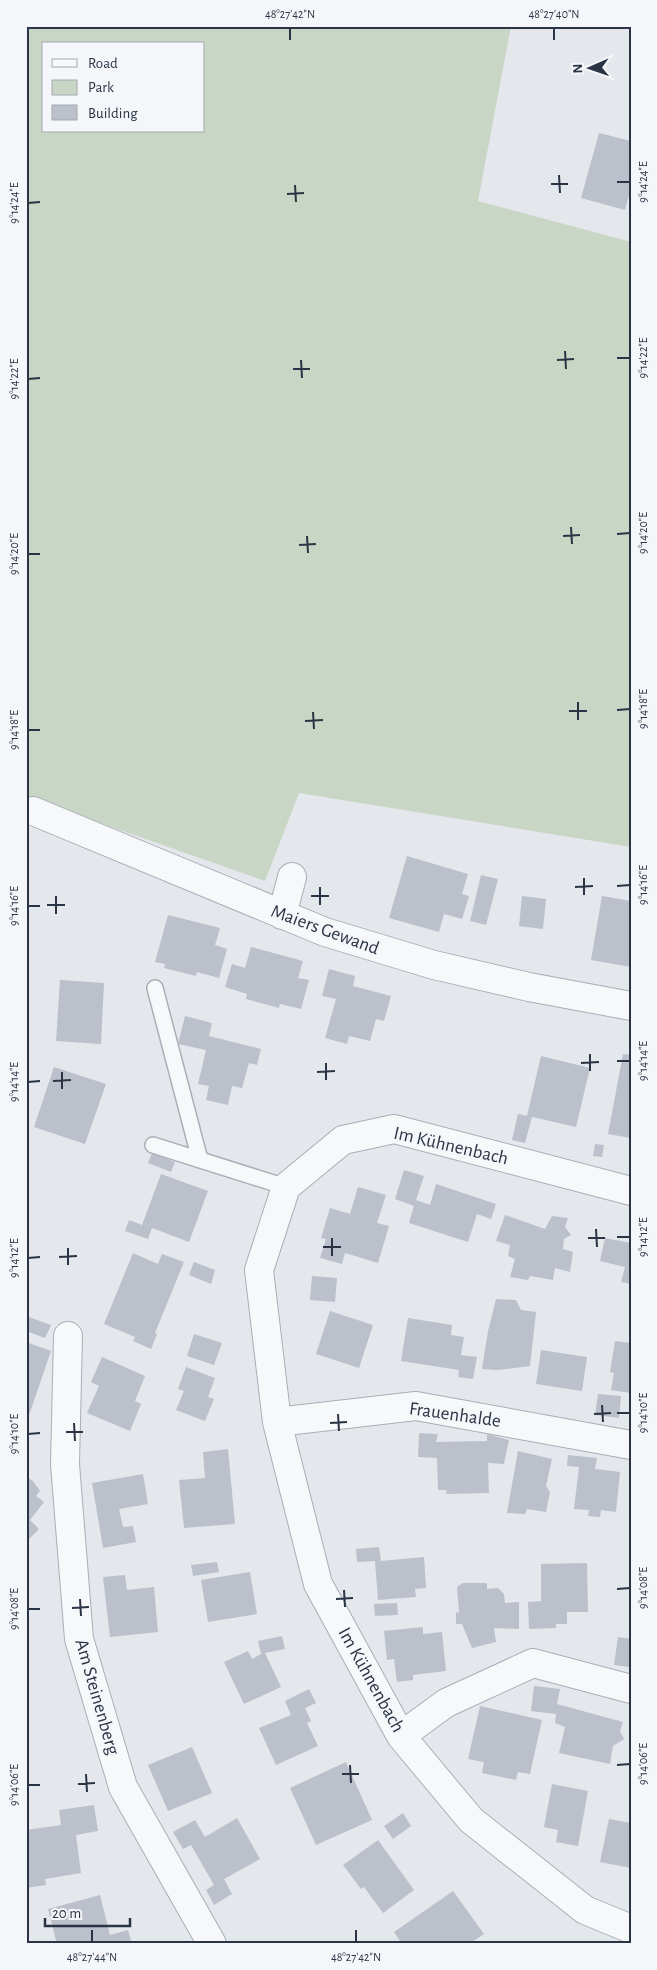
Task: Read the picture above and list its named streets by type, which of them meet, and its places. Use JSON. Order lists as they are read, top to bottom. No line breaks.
{"streets":{"street":["Maiers Gewand","Im Kühnenbach","Frauenhalde","Am Steinenberg"]},"crossings":[["Im Kühnenbach","Frauenhalde"]],"legend":["Road","Park","Building"],"scale_bar":"20 m","north":"left","coordinates":["48°27'42\"N","48°27'40\"N","9°14'24\"E","9°14'22\"E","9°14'20\"E","9°14'18\"E","9°14'16\"E","9°14'14\"E","9°14'12\"E","9°14'10\"E","9°14'08\"E","9°14'06\"E","48°27'44\"N"]}
